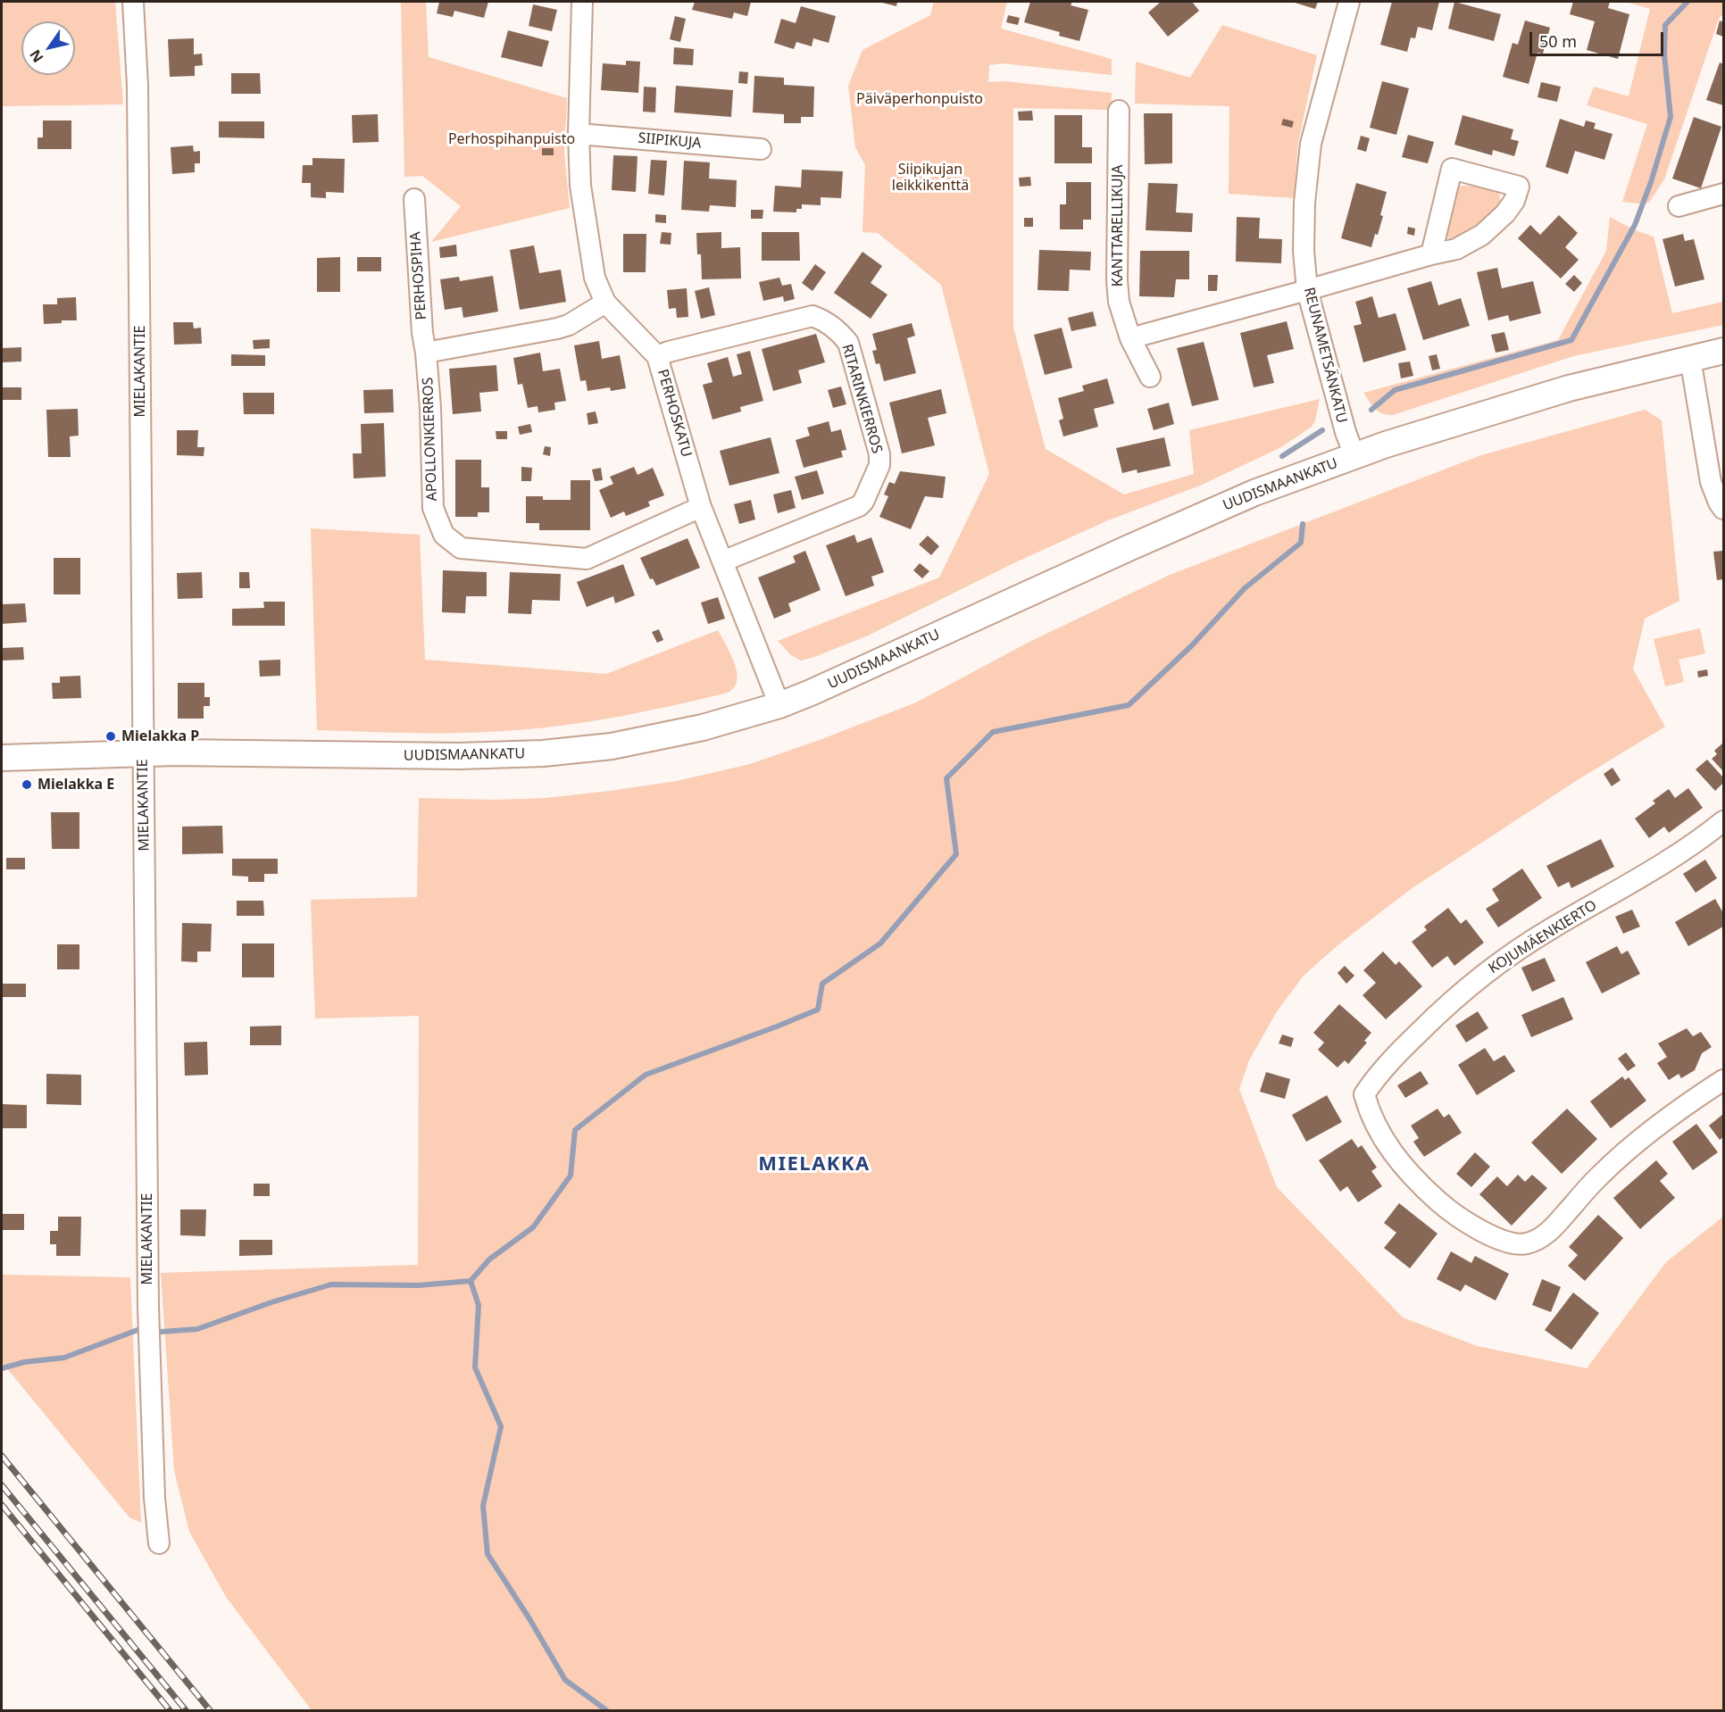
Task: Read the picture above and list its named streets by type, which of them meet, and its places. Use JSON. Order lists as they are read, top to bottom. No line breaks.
{"streets":{"street":["SIIPIKUJA","KANTTARELLIKUJA","PERHOSPIHA","REUNAMETSÄNKATU","MIELAKANTIE","RITARINKIERROS","PERHOSKATU","APOLLONKIERROS","UUDISMAANKATU","KOJUMÄENKIERTO"]},"crossings":[["SIIPIKUJA","PERHOSKATU"],["PERHOSPIHA","APOLLONKIERROS"],["REUNAMETSÄNKATU","UUDISMAANKATU"],["MIELAKANTIE","UUDISMAANKATU"],["RITARINKIERROS","PERHOSKATU"],["PERHOSKATU","APOLLONKIERROS"],["PERHOSKATU","UUDISMAANKATU"]],"districts":["MIELAKKA"],"parks":["Päiväperhonpuisto","Perhospihanpuisto","Siipikujan leikkikenttä"],"places":["Mielakka P","Mielakka E"],"scale_bar":"50 m","north":"bottom left"}
